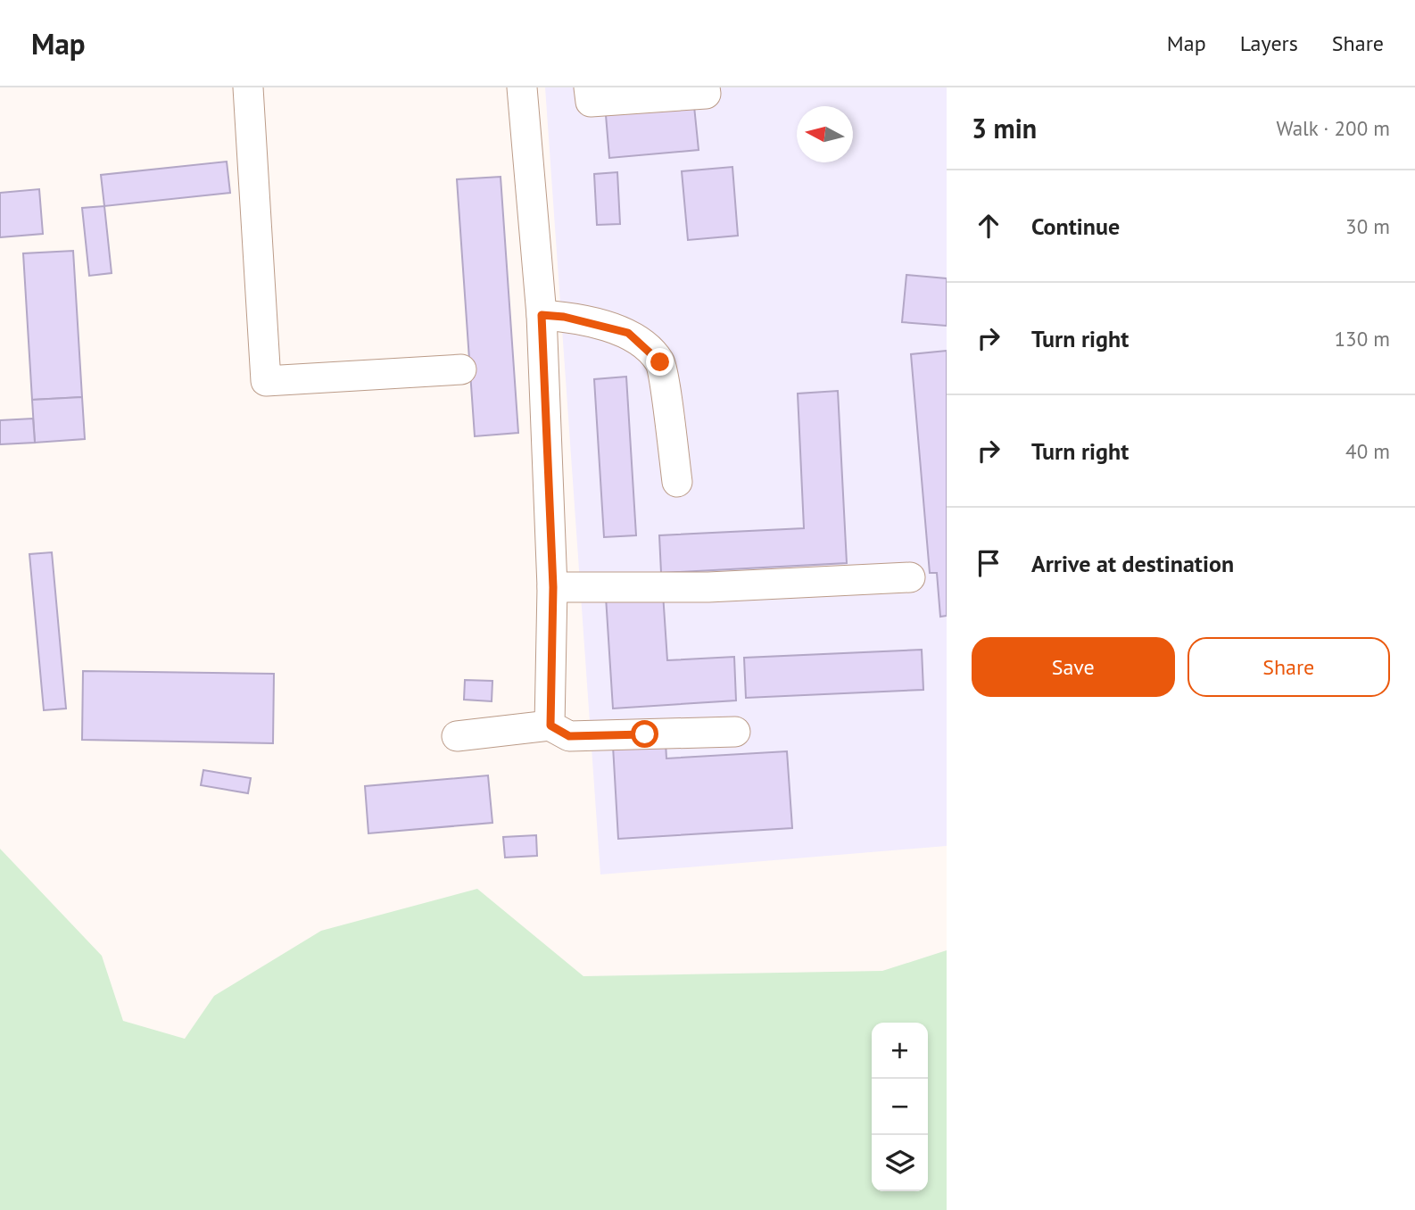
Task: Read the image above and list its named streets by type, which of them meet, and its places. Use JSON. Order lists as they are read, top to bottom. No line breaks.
{"north":"left","page":{"header":"Map","nav":["Map","Layers","Share"],"heading":["3 min","Walk · 200 m"],"list":[["Continue","30 m"],["Turn right","130 m"],["Turn right","40 m"],"Arrive at destination"],"buttons":["Save","Share"],"map_buttons":["+","−"]}}
